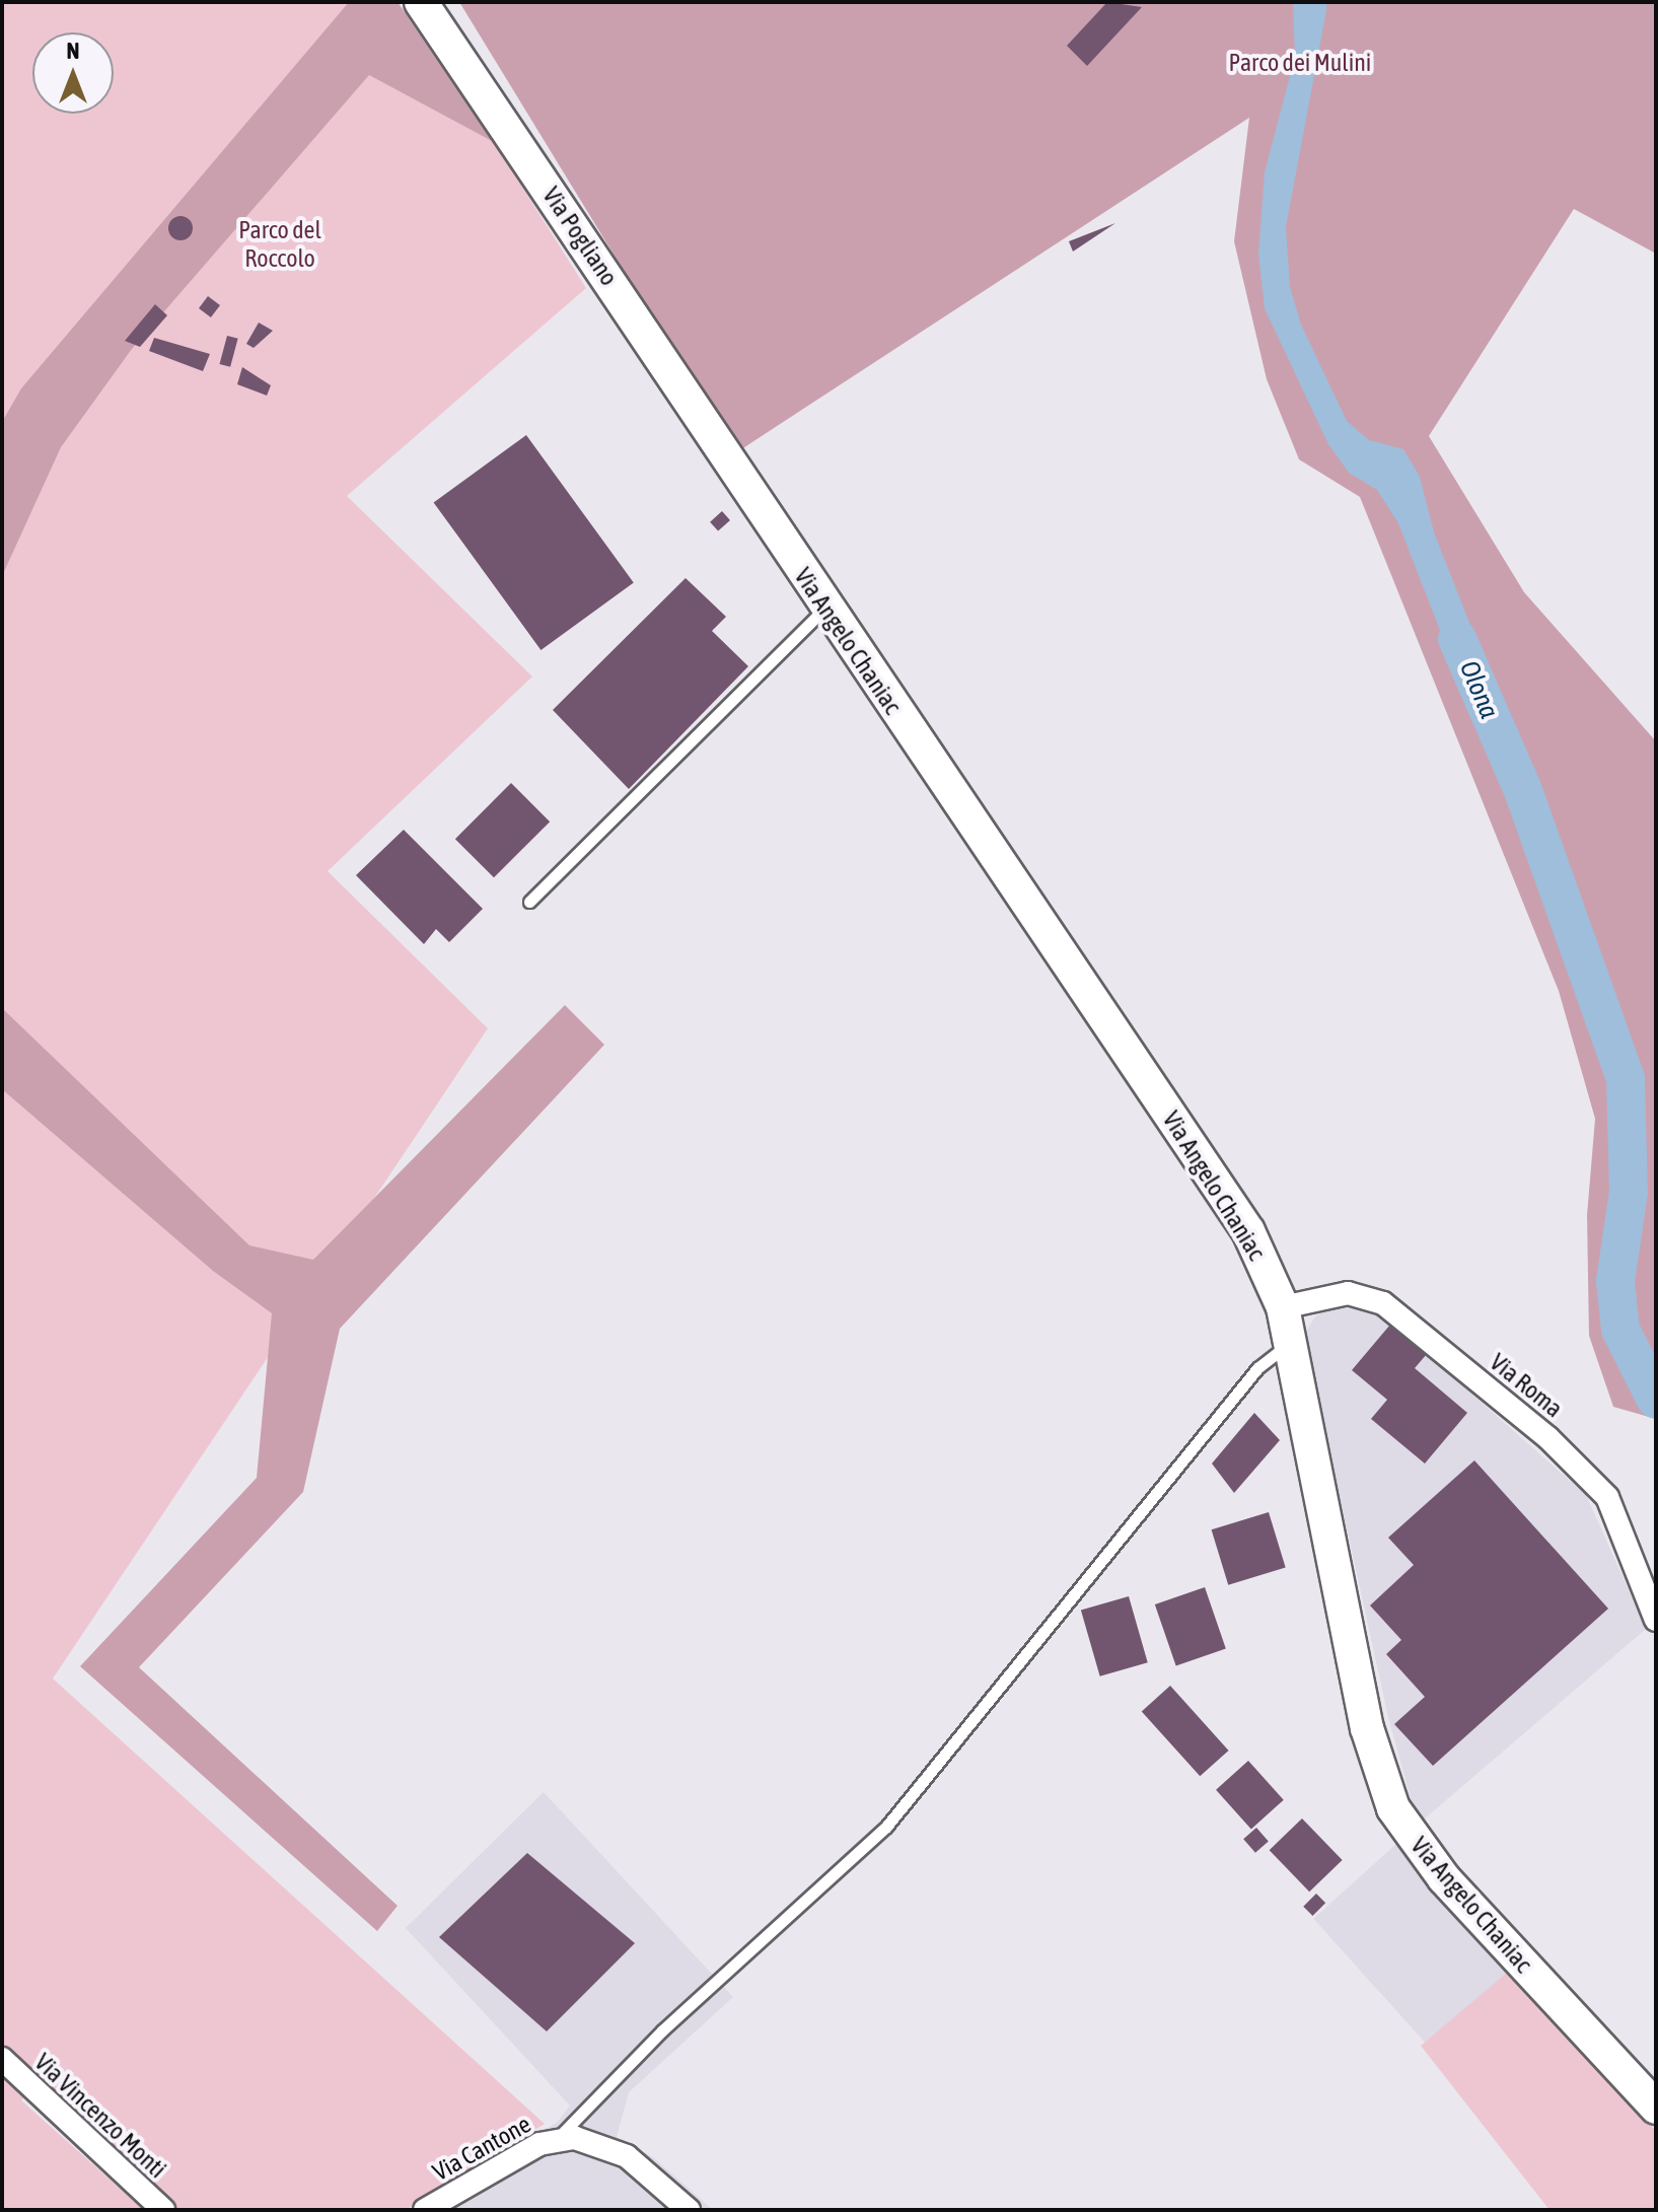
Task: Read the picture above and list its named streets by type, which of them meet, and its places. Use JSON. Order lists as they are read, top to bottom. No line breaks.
{"streets":{"street":["Via Pogliano","Via Angelo Chaniac","Via Roma","Via Vincenzo Monti","Via Cantone"]},"crossings":[["Via Pogliano","Via Angelo Chaniac"],["Via Angelo Chaniac","Via Roma"]],"water":["Olona"],"parks":["Parco dei Mulini","Parco del Roccolo"],"north":"top"}
